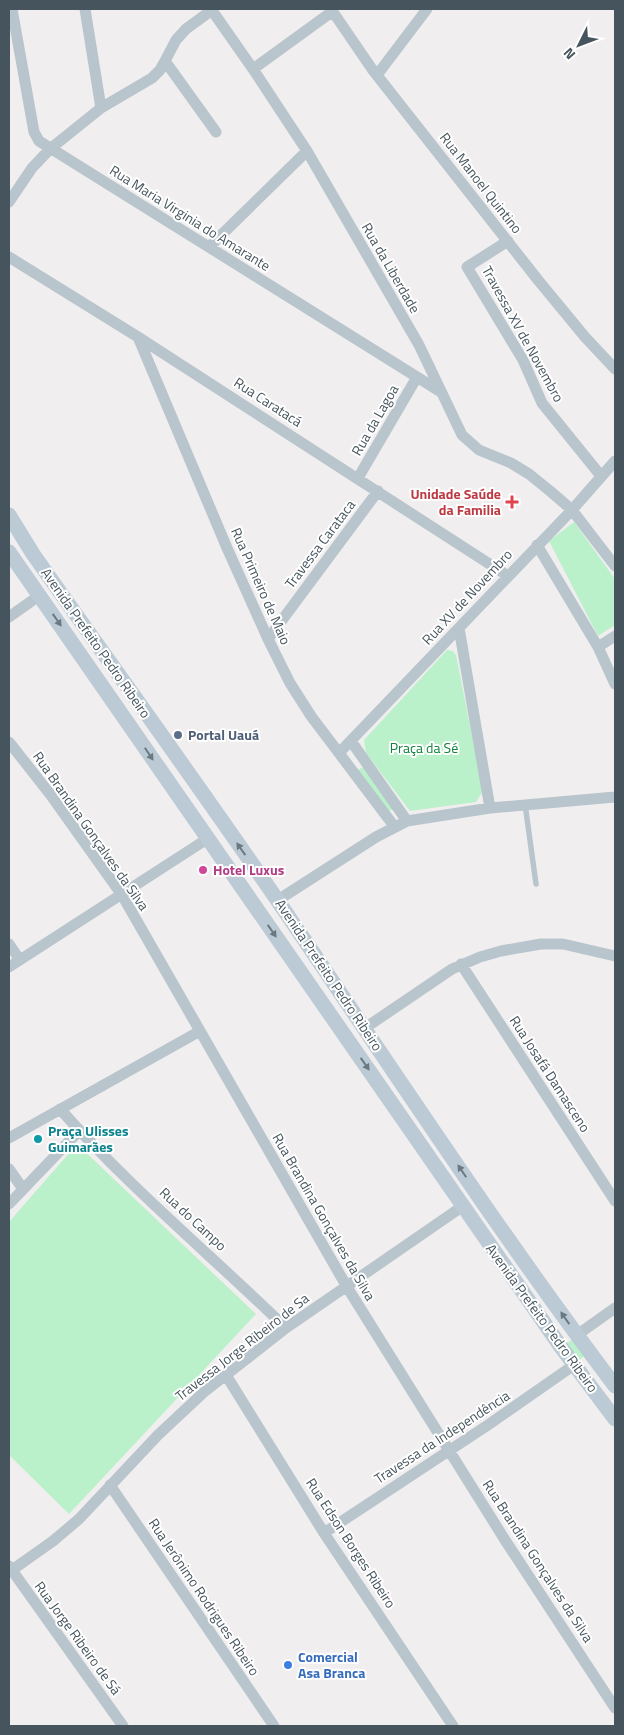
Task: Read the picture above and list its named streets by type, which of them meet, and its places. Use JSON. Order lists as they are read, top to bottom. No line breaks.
{"streets":{"main road":["Avenida Prefeito Pedro Ribeiro"],"street":["Rua Manoel Quintino","Rua Maria Virginia do Amarante","Rua da Liberdade","Travessa XV de Novembro","Rua Caratacá","Rua da Lagoa","Travessa Carataca","Rua Primeiro de Maio","Rua XV de Novembro","Rua Brandina Gonçalves da Silva","Rua Josafá Damasceno","Rua do Campo","Travessa Jorge Ribeiro de Sa","Travessa da Independência","Rua Edson Borges Ribeiro","Rua Jerônimo Rodrigues Ribeiro","Rua Jorge Ribeiro de Sá"]},"crossings":[["Rua Manoel Quintino","Travessa XV de Novembro"],["Rua Maria Virginia do Amarante","Rua da Liberdade"],["Rua Maria Virginia do Amarante","Rua da Lagoa"],["Rua da Liberdade","Rua XV de Novembro"],["Travessa XV de Novembro","Rua XV de Novembro"],["Rua Caratacá","Rua da Lagoa"],["Rua Caratacá","Travessa Carataca"],["Rua Caratacá","Rua Primeiro de Maio"],["Rua Caratacá","Rua XV de Novembro"],["Travessa Carataca","Rua Primeiro de Maio"],["Rua Primeiro de Maio","Rua XV de Novembro"],["Avenida Prefeito Pedro Ribeiro","Travessa Jorge Ribeiro de Sa"],["Avenida Prefeito Pedro Ribeiro","Travessa da Independência"],["Rua Brandina Gonçalves da Silva","Travessa Jorge Ribeiro de Sa"],["Rua Brandina Gonçalves da Silva","Travessa da Independência"],["Rua do Campo","Travessa Jorge Ribeiro de Sa"],["Travessa Jorge Ribeiro de Sa","Rua Edson Borges Ribeiro"],["Travessa Jorge Ribeiro de Sa","Rua Jerônimo Rodrigues Ribeiro"],["Travessa Jorge Ribeiro de Sa","Rua Jorge Ribeiro de Sá"],["Travessa da Independência","Rua Edson Borges Ribeiro"]],"parks":["Praça da Sé"],"places":{"health":["Unidade Saúde da Familia"],"other":["Portal Uauá","Hotel Luxus","Praça Ulisses Guimarães","Comercial Asa Branca"]},"north":"bottom left"}
